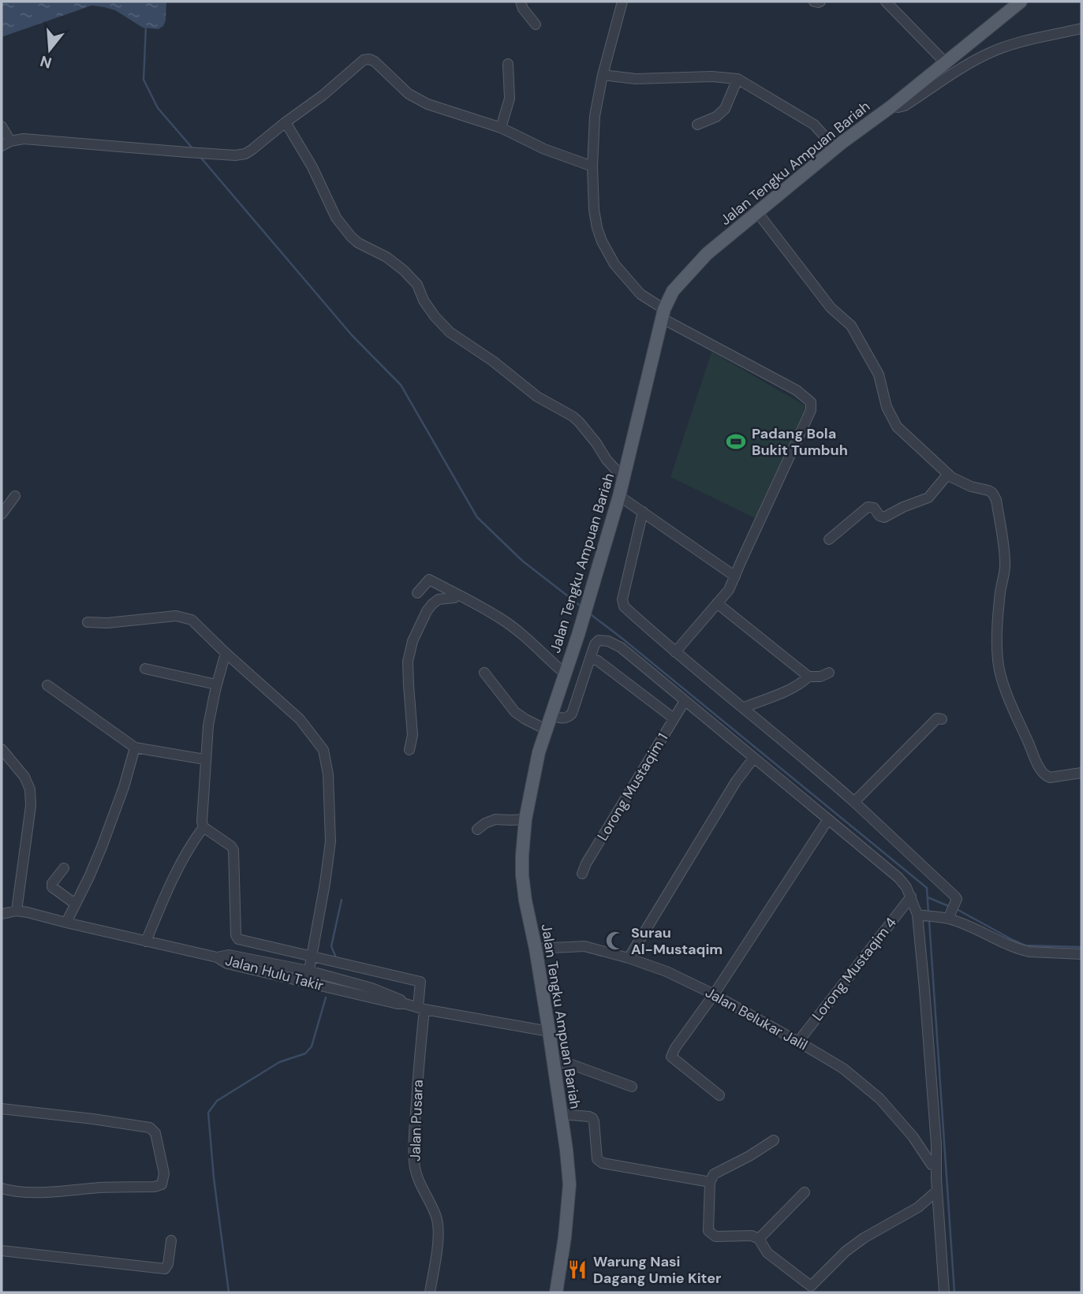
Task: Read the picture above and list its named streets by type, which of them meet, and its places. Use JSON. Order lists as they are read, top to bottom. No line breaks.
{"streets":{"main road":["Jalan Tengku Ampuan Bariah"],"street":["Lorong Mustaqim 1","Lorong Mustaqim 4","Jalan Hulu Takir","Jalan Belukar Jalil","Jalan Pusara"]},"crossings":[["Jalan Tengku Ampuan Bariah","Jalan Hulu Takir"],["Jalan Tengku Ampuan Bariah","Jalan Belukar Jalil"],["Lorong Mustaqim 4","Jalan Belukar Jalil"],["Jalan Hulu Takir","Jalan Pusara"]],"places":{"sports":["Padang Bola Bukit Tumbuh"],"mosque":["Surau Al-Mustaqim"],"restaurant":["Warung Nasi Dagang Umie Kiter"]},"north":"bottom"}
